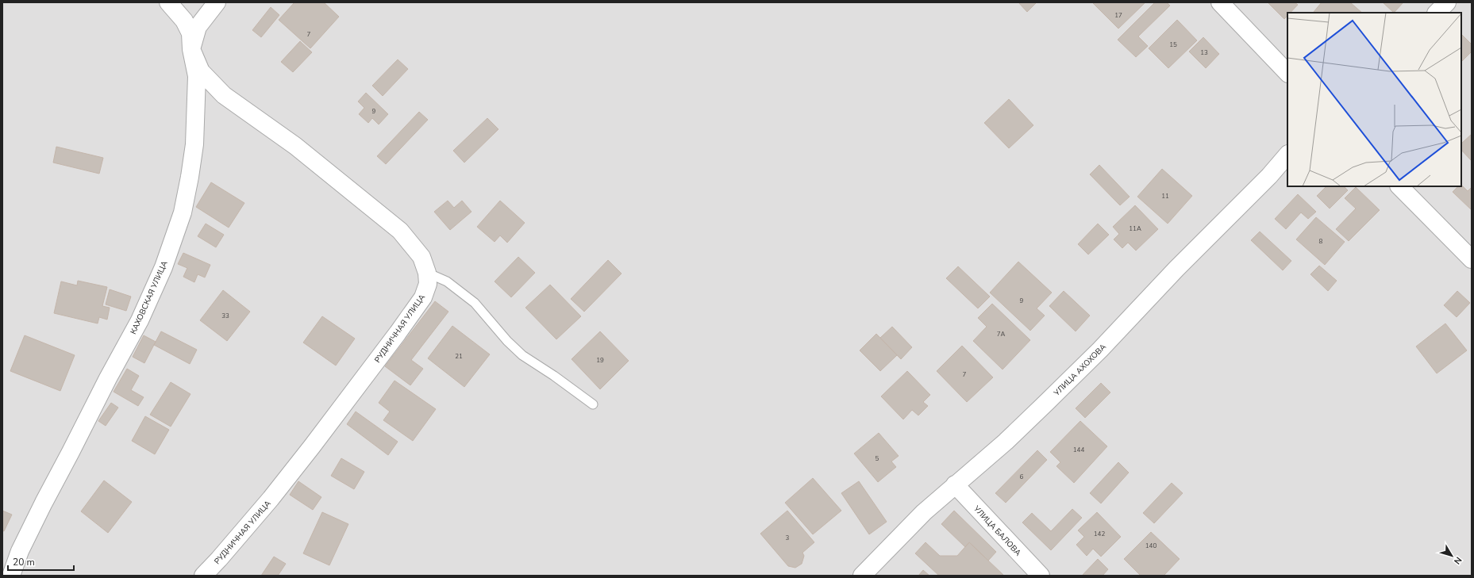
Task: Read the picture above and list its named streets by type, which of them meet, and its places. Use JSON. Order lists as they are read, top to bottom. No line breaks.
{"streets":{"street":["КАХОВСКАЯ УЛИЦА","РУДНИЧНАЯ УЛИЦА","УЛИЦА АХОХОВА","УЛИЦА БАЛОВА"]},"crossings":[["КАХОВСКАЯ УЛИЦА","РУДНИЧНАЯ УЛИЦА"],["УЛИЦА АХОХОВА","УЛИЦА БАЛОВА"]],"house_numbers":["17","7","15","13","9","11","11А","8","9","33","7А","21","19","7","144","5","6","142","3","140"],"scale_bar":"20 m","north":"bottom right"}
